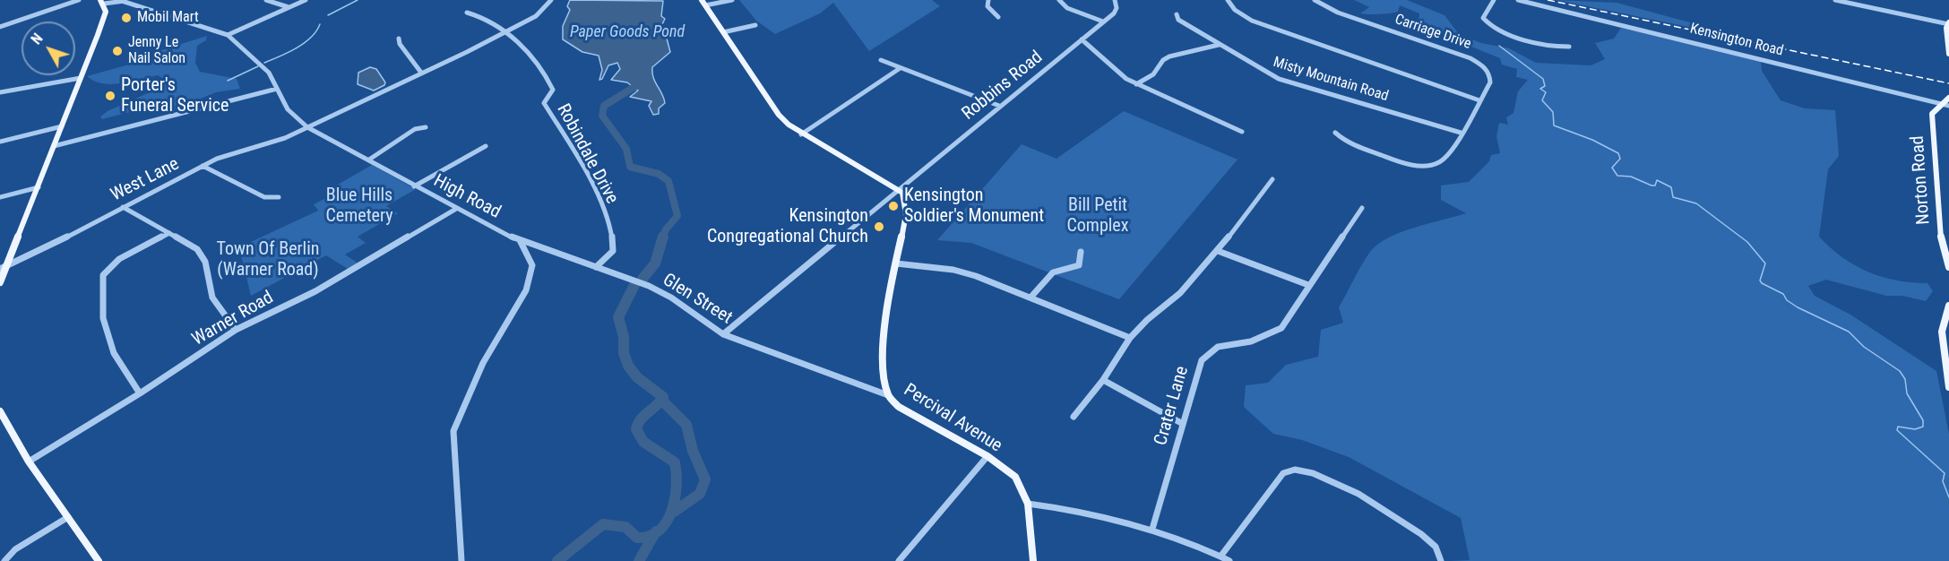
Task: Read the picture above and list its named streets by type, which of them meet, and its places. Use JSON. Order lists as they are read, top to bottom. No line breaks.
{"streets":{"main road":["Norton Road","Percival Avenue"],"street":["Carriage Drive","Kensington Road","Misty Mountain Road","Robbins Road","Robindale Drive","West Lane","High Road","Glen Street","Warner Road","Crater Lane"]},"crossings":[["Carriage Drive","Misty Mountain Road"],["Kensington Road","Norton Road"],["Robbins Road","Glen Street"],["Robbins Road","Percival Avenue"],["Robindale Drive","West Lane"],["Robindale Drive","Glen Street"],["West Lane","High Road"],["High Road","Glen Street"],["High Road","Warner Road"],["Glen Street","Percival Avenue"]],"water":["Paper Goods Pond"],"parks":["Blue Hills Cemetery","Bill Petit Complex","Town Of Berlin (Warner Road)"],"places":["Mobil Mart","Jenny Le Nail Salon","Porter's Funeral Service","Kensington Soldier's Monument","Kensington Congregational Church"],"north":"top left"}
